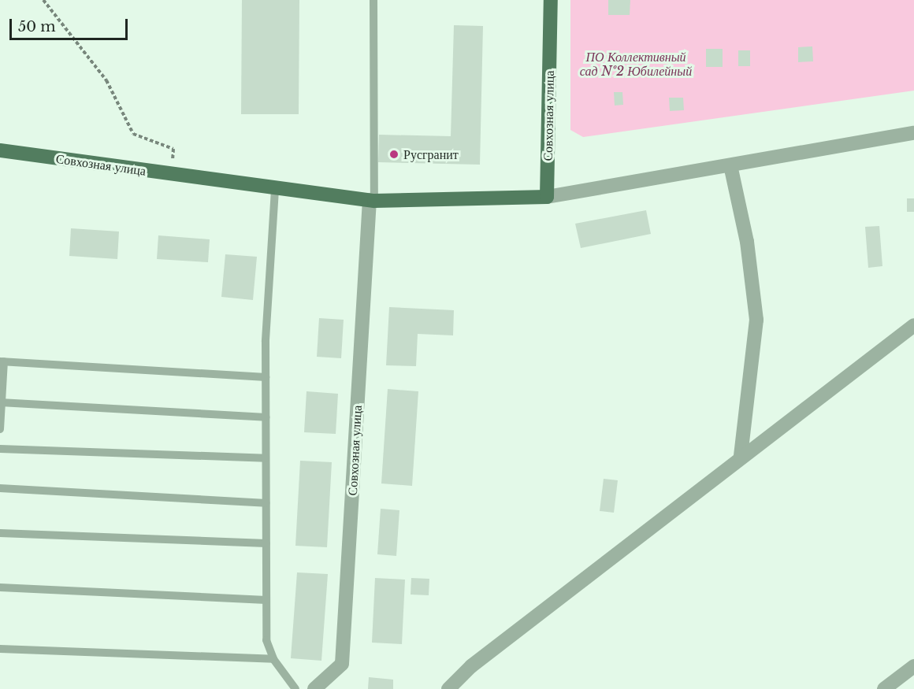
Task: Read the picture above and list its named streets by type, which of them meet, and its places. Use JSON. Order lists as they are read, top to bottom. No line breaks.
{"streets":{"main road":["Совхозная улица"]},"parks":["ПО Коллективный сад №2 Юбилейный"],"places":["Русгранит"],"scale_bar":"50 m"}
